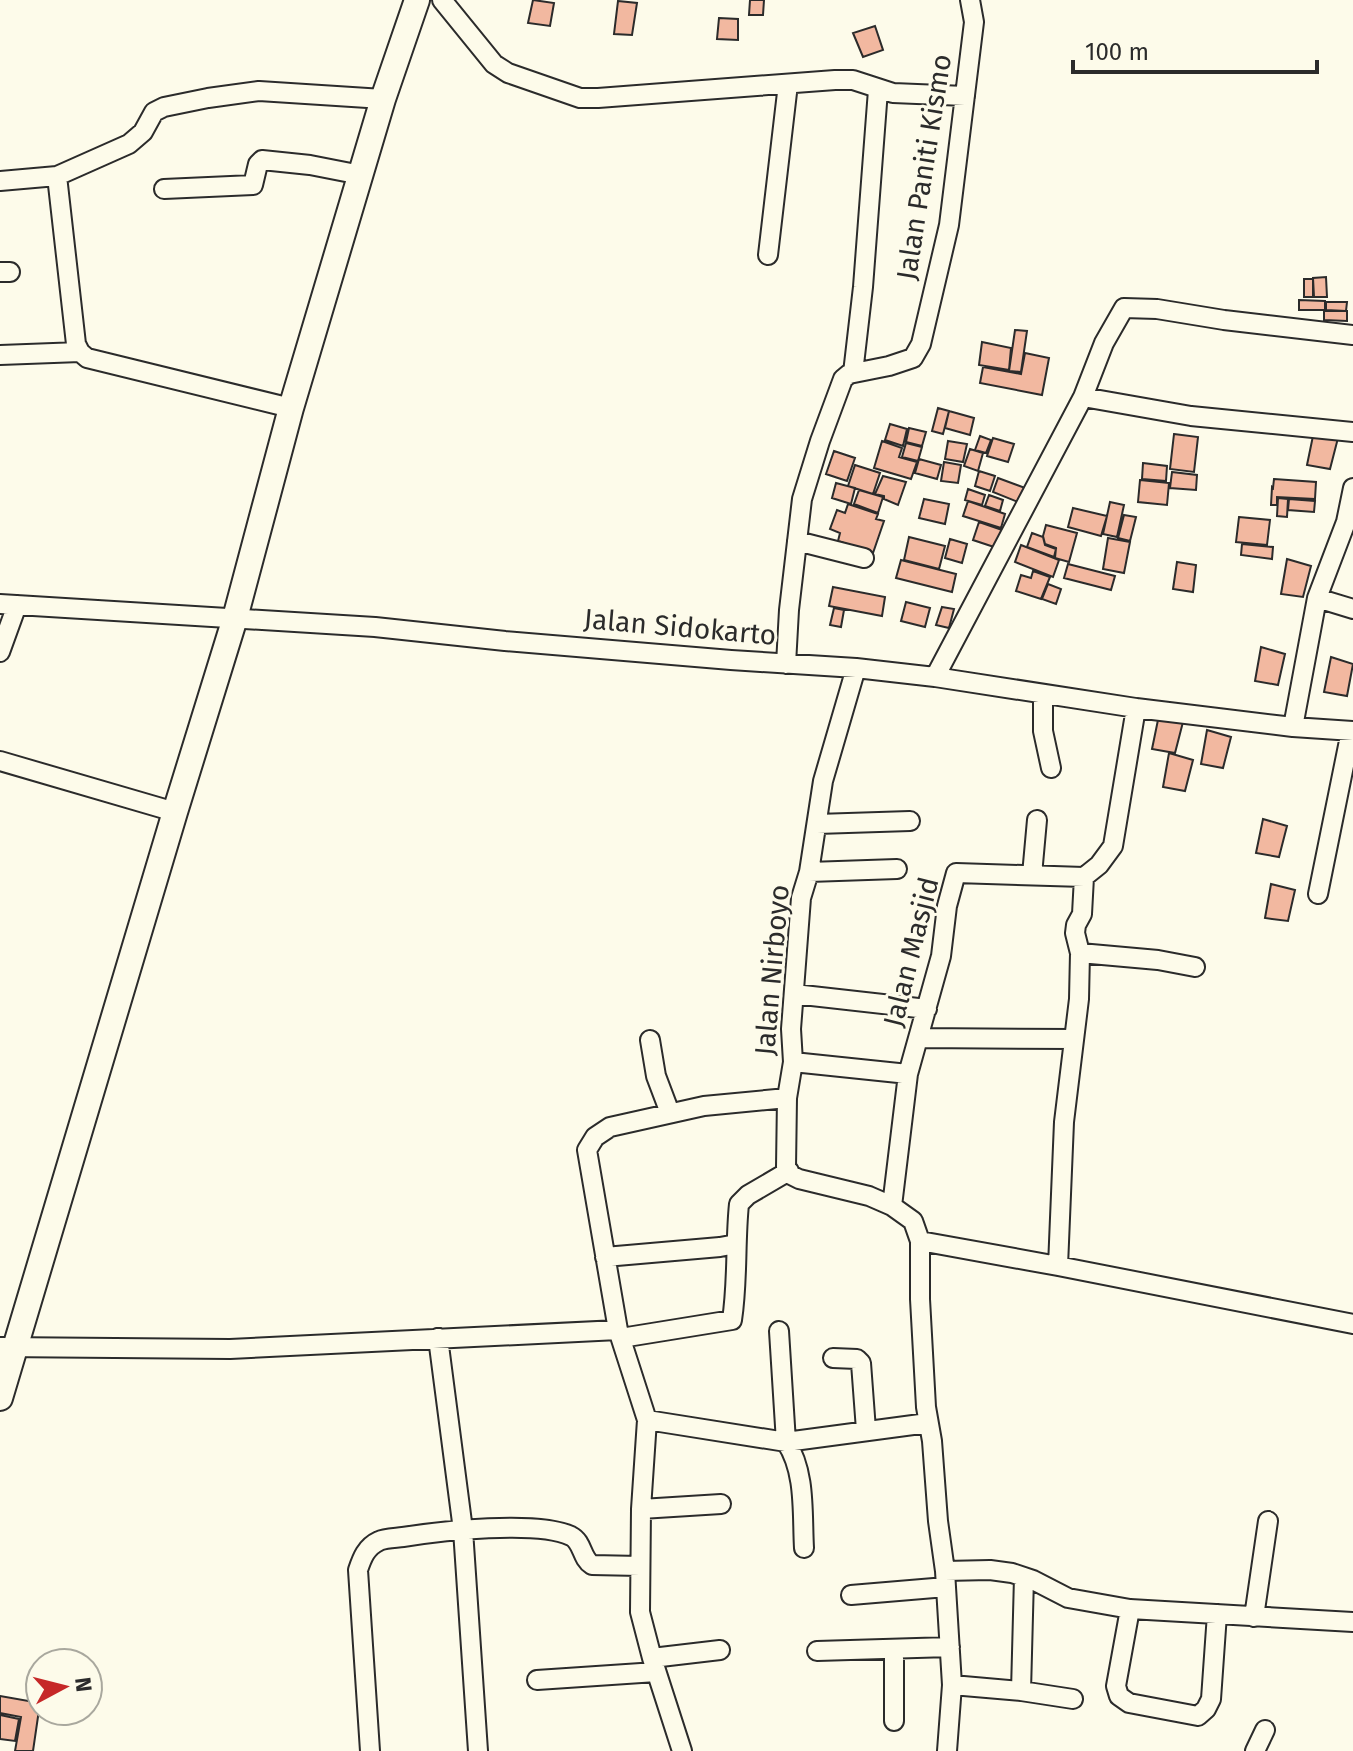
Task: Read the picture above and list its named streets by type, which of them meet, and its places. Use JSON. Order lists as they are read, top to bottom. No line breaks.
{"streets":{"street":["Jalan Paniti Kismo","Jalan Sidokarto","Jalan Masjid","Jalan Nirboyo"]},"crossings":[["Jalan Sidokarto","Jalan Nirboyo"]],"scale_bar":"100 m","north":"right"}
